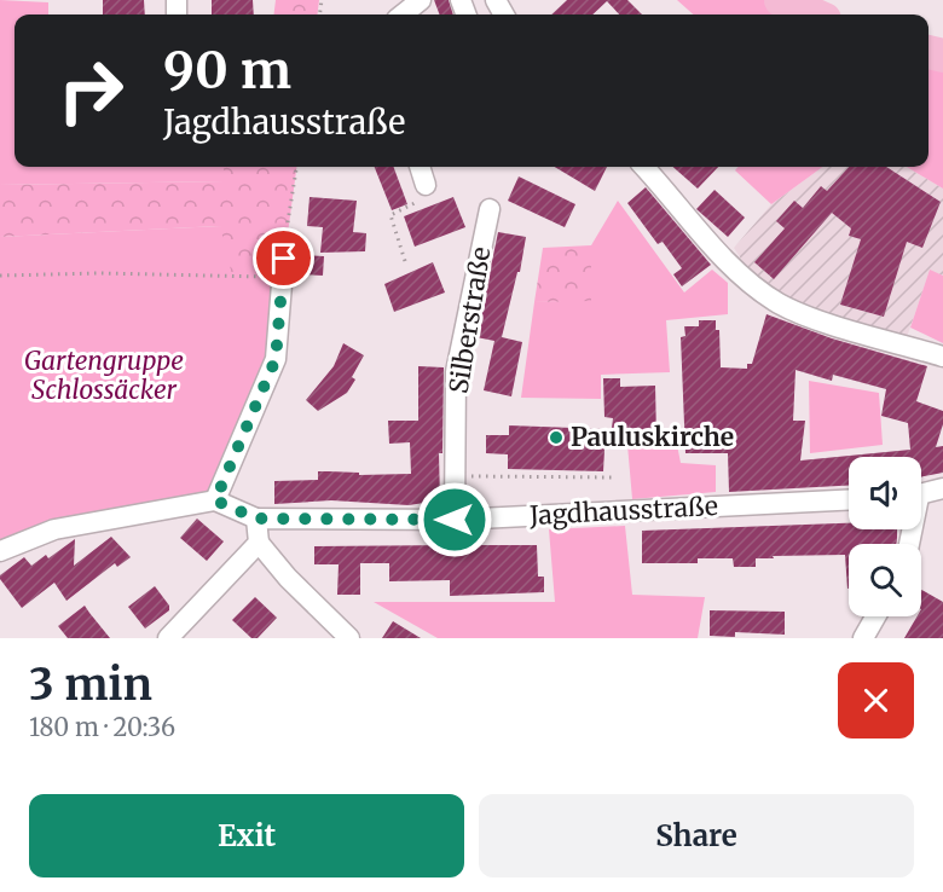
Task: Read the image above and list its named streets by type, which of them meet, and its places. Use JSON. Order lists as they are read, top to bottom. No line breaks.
{"streets":{"street":["Silberstraße","Jagdhausstraße"]},"crossings":[["Silberstraße","Jagdhausstraße"]],"parks":["Gartengruppe Schlossäcker"],"places":["Pauluskirche"],"page":{"turn":["90 m","Jagdhausstraße"],"heading":["3 min","180 m · 20:36"],"buttons":["Exit","Share"]}}
